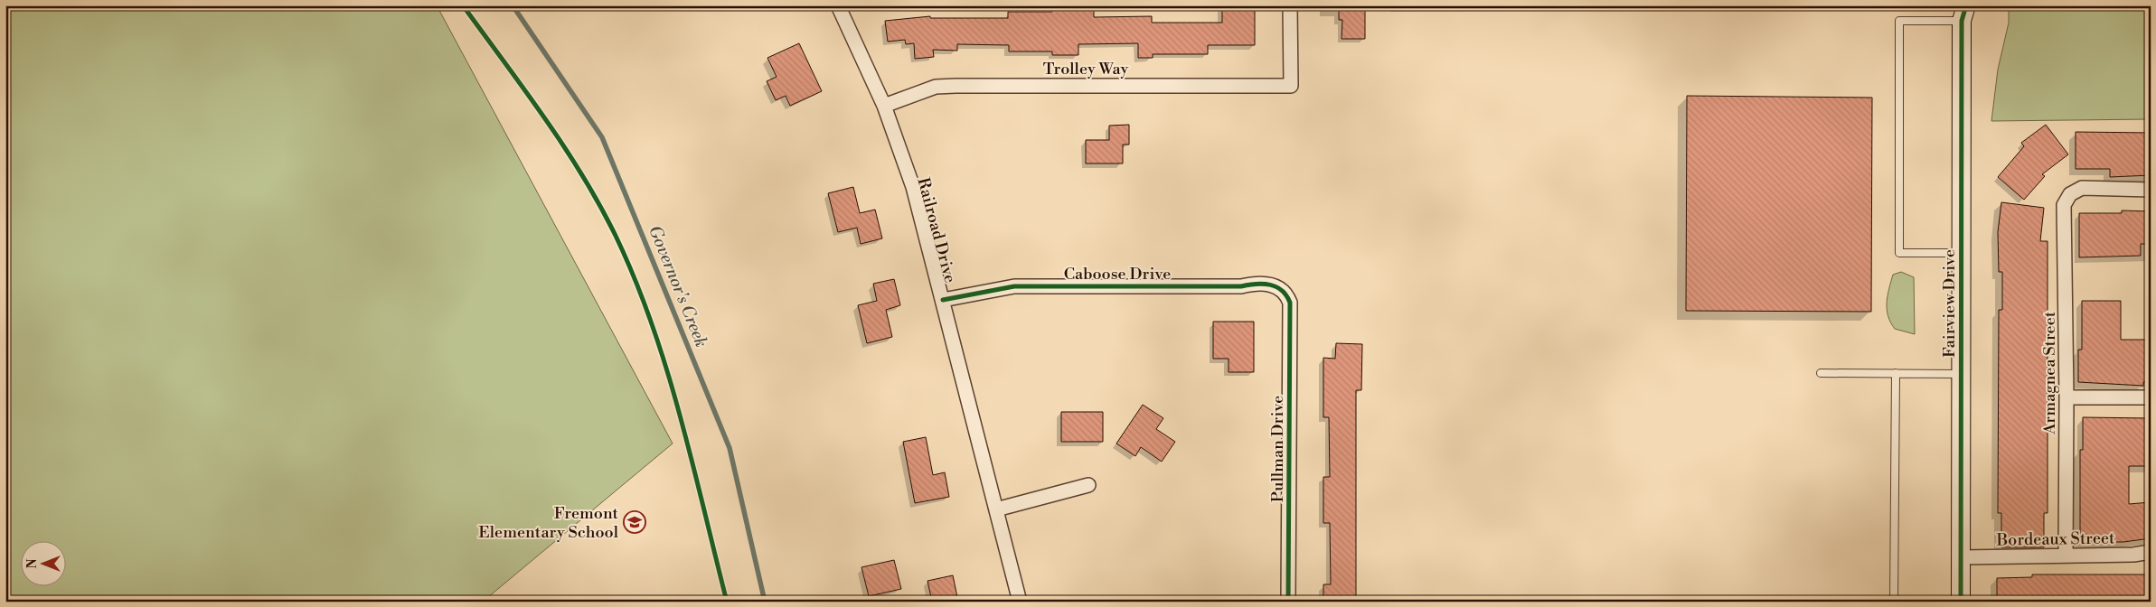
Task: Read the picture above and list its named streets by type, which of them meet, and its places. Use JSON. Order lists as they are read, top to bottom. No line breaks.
{"streets":{"main road":["Fairview Drive"],"street":["Trolley Way","Railroad Drive","Caboose Drive","Armagnea Street","Pullman Drive","Bordeaux Street"]},"crossings":[["Trolley Way","Railroad Drive"],["Railroad Drive","Caboose Drive"],["Caboose Drive","Pullman Drive"],["Fairview Drive","Bordeaux Street"],["Armagnea Street","Bordeaux Street"]],"water":["Governor's Creek"],"places":{"school or university":["Fremont Elementary School"]},"north":"left"}
